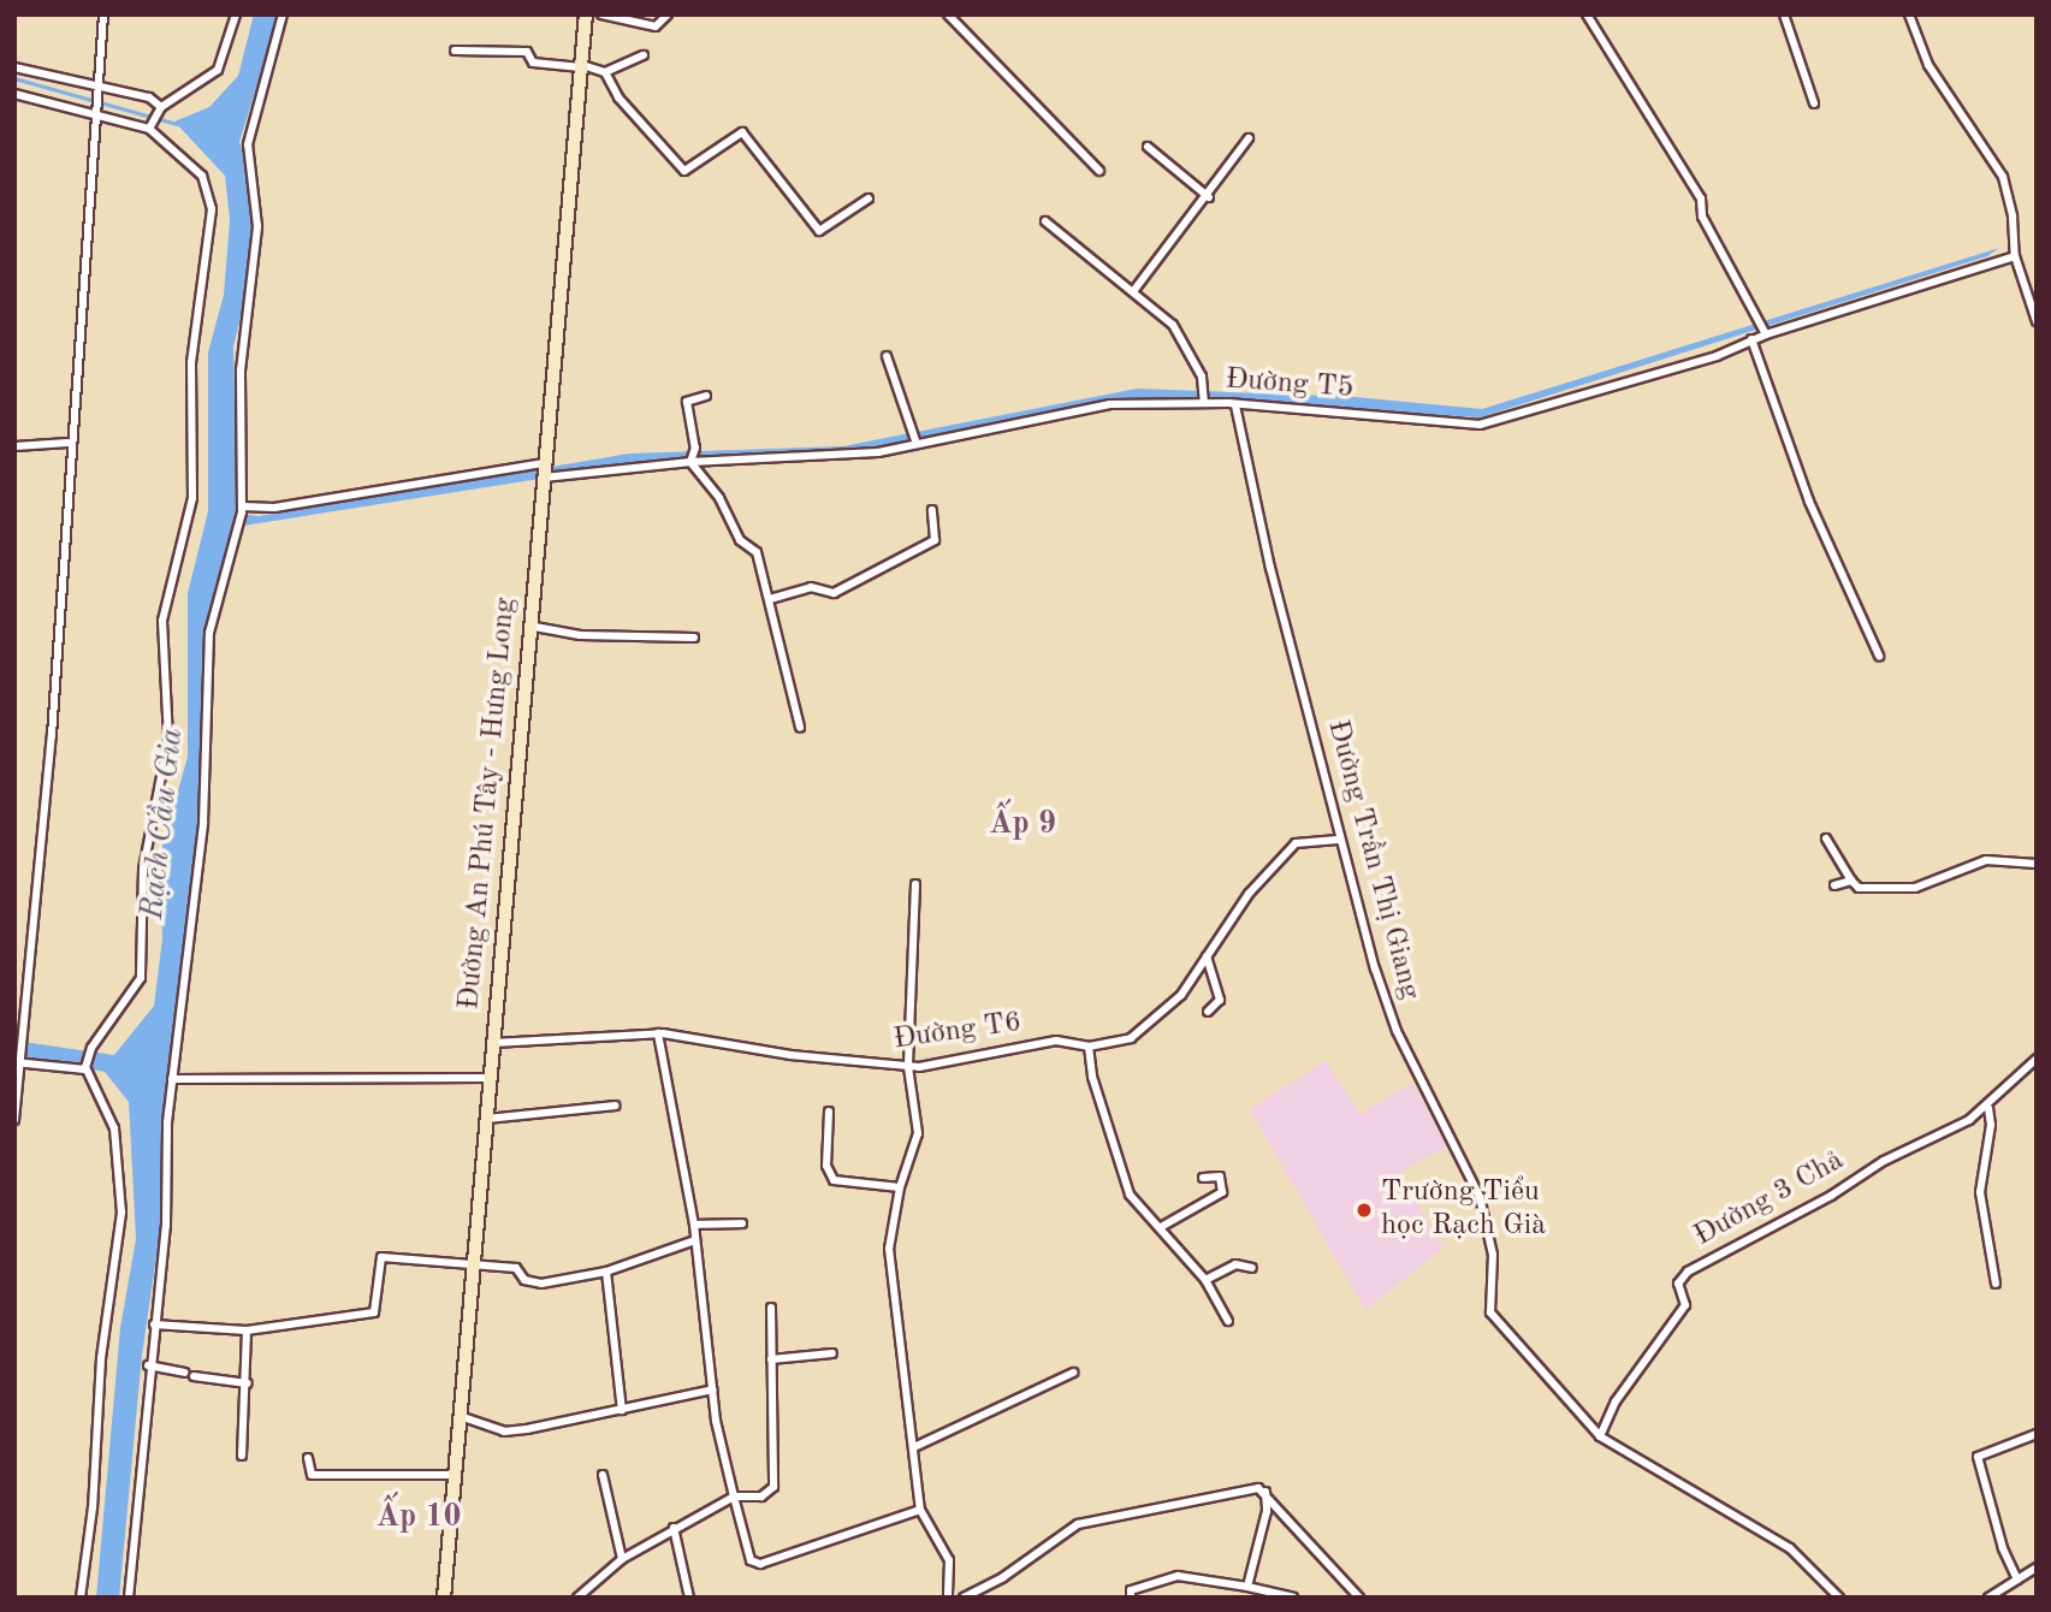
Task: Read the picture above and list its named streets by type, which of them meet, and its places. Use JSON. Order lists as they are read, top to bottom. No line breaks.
{"streets":{"street":["Đường T5","Đường An Phú Tây - Hưng Long","Đường Trần Thị Giang","Đường T6","Đường 3 Chả"]},"crossings":[["Đường T5","Đường An Phú Tây - Hưng Long"],["Đường T5","Đường Trần Thị Giang"],["Đường An Phú Tây - Hưng Long","Đường T6"],["Đường Trần Thị Giang","Đường T6"],["Đường Trần Thị Giang","Đường 3 Chả"]],"districts":["Ấp 9","Ấp 10"],"water":["Rạch Cầu Gia"],"places":["Trường Tiểu học Rạch Già"]}
